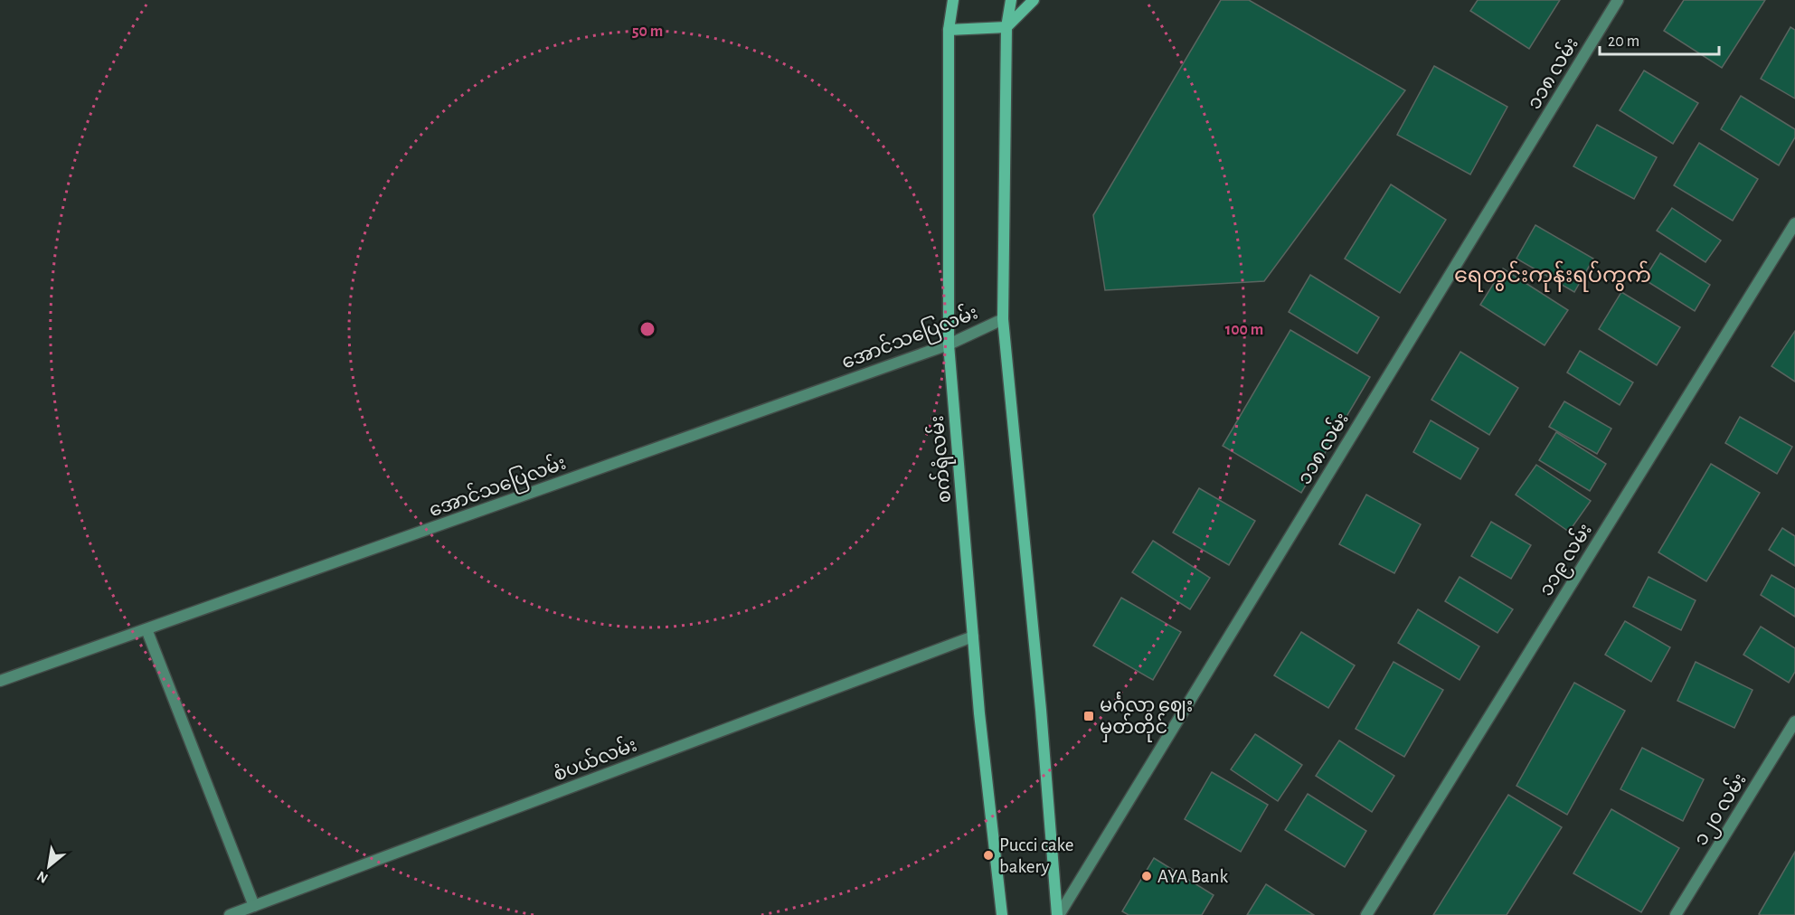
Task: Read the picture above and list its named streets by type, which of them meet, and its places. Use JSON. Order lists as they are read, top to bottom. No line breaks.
{"streets":{"main road":["စက်ရုံလမ်း"],"street":["၁၁၈ လမ်း","အောင်သပြေလမ်း","၁၁၉ လမ်း","စံပယ်လမ်း","၁၂၀ လမ်း"]},"crossings":[["အောင်သပြေလမ်း","စက်ရုံလမ်း"],["စက်ရုံလမ်း","စံပယ်လမ်း"]],"districts":["ရေတွင်းကုန်းရပ်ကွက်"],"places":{"transit":["မင်္ဂလာ ဈေး မှတ်တိုင်"],"other":["Pucci cake bakery","AYA Bank"]},"scale_bar":"20 m","north":"bottom left","rings":["50 m","100 m"]}
